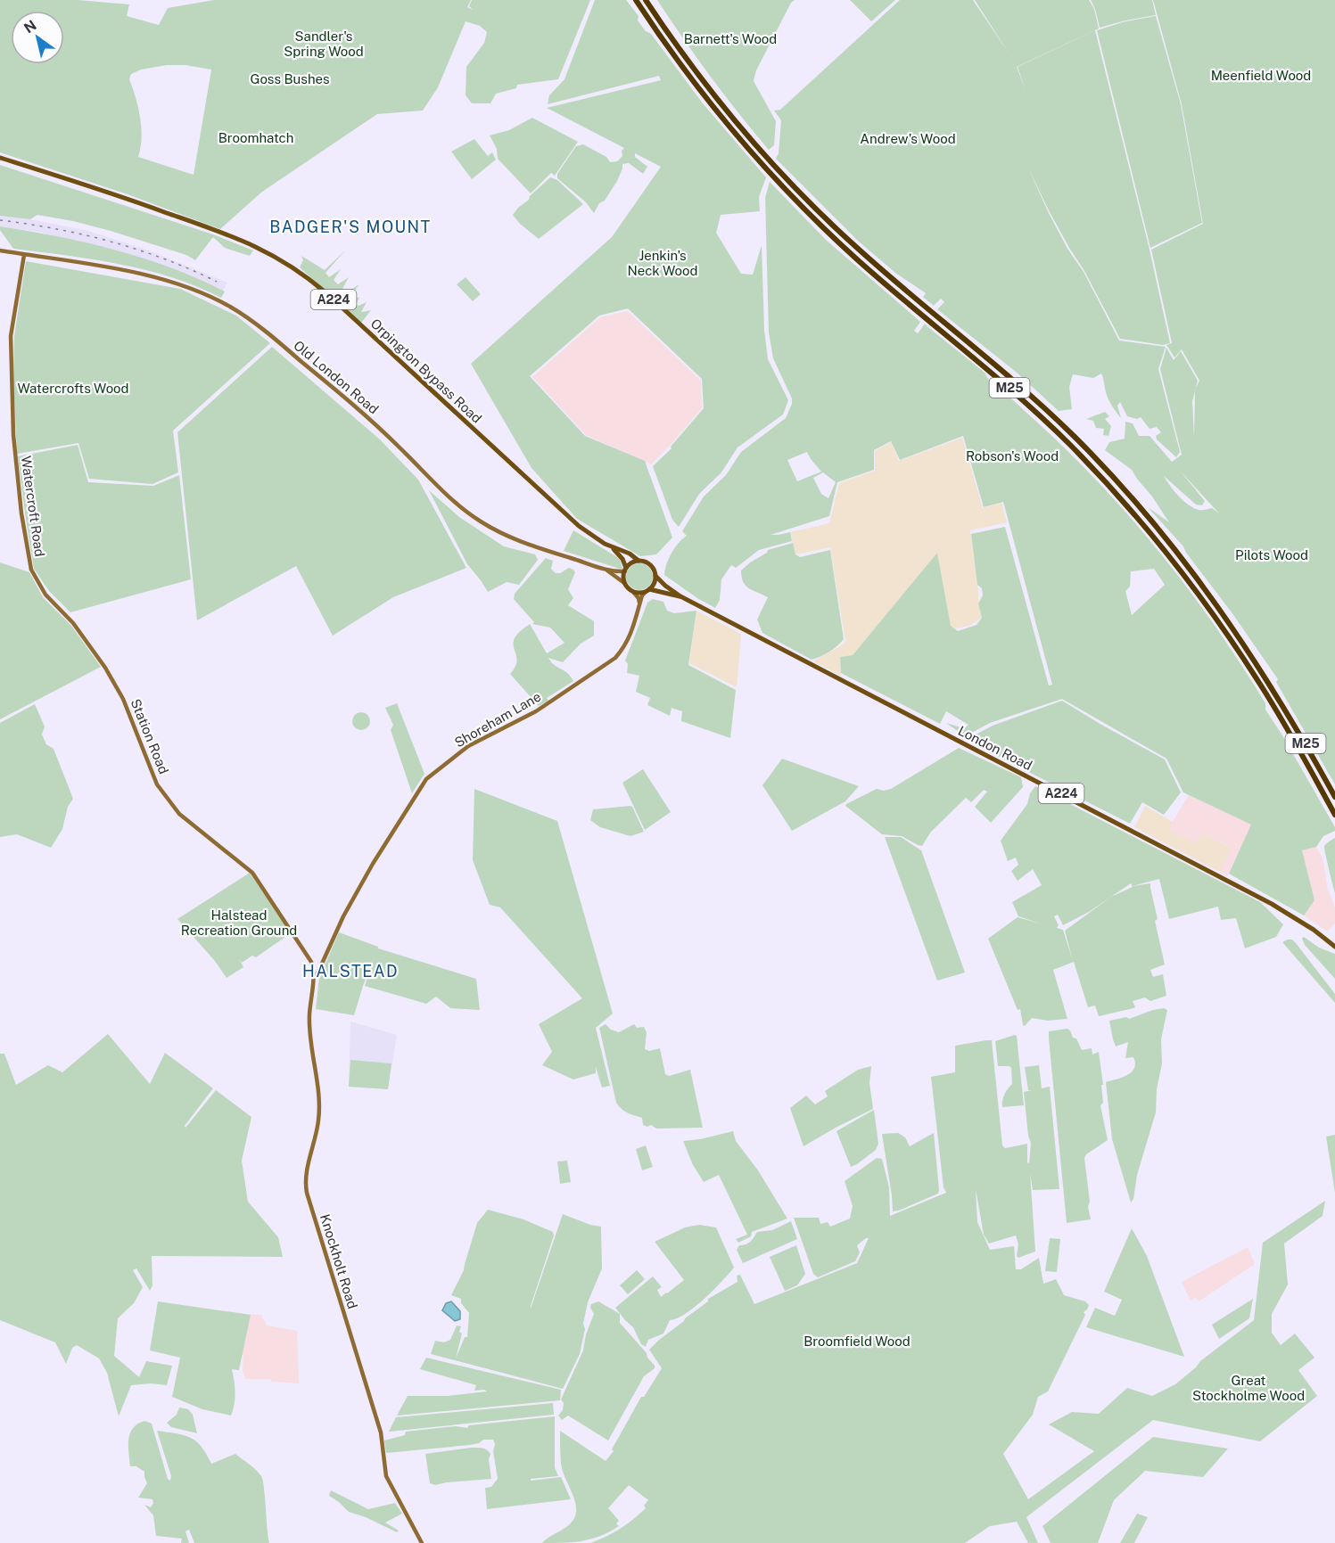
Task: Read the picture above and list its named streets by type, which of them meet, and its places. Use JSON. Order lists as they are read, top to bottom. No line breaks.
{"streets":{"highway":["M25"],"main road":["A224","Orpington Bypass Road","London Road"],"street":["Old London Road","Watercroft Road","Shoreham Lane","Station Road","Knockholt Road"]},"crossings":[["Orpington Bypass Road","Old London Road"],["Orpington Bypass Road","Shoreham Lane"],["Orpington Bypass Road","London Road"],["Old London Road","Watercroft Road"],["Old London Road","Shoreham Lane"],["Old London Road","London Road"],["Watercroft Road","Station Road"],["Shoreham Lane","Station Road"],["Shoreham Lane","London Road"],["Shoreham Lane","Knockholt Road"],["Station Road","Knockholt Road"]],"districts":["BADGER'S MOUNT","HALSTEAD"],"parks":["Sandler's Spring Wood","Barnett's Wood","Meenfield Wood","Goss Bushes","Broomhatch","Andrew's Wood","Jenkin's Neck Wood","Watercrofts Wood","Robson's Wood","Pilots Wood","Halstead Recreation Ground","Broomfield Wood","Great Stockholme Wood"],"north":"top left"}
